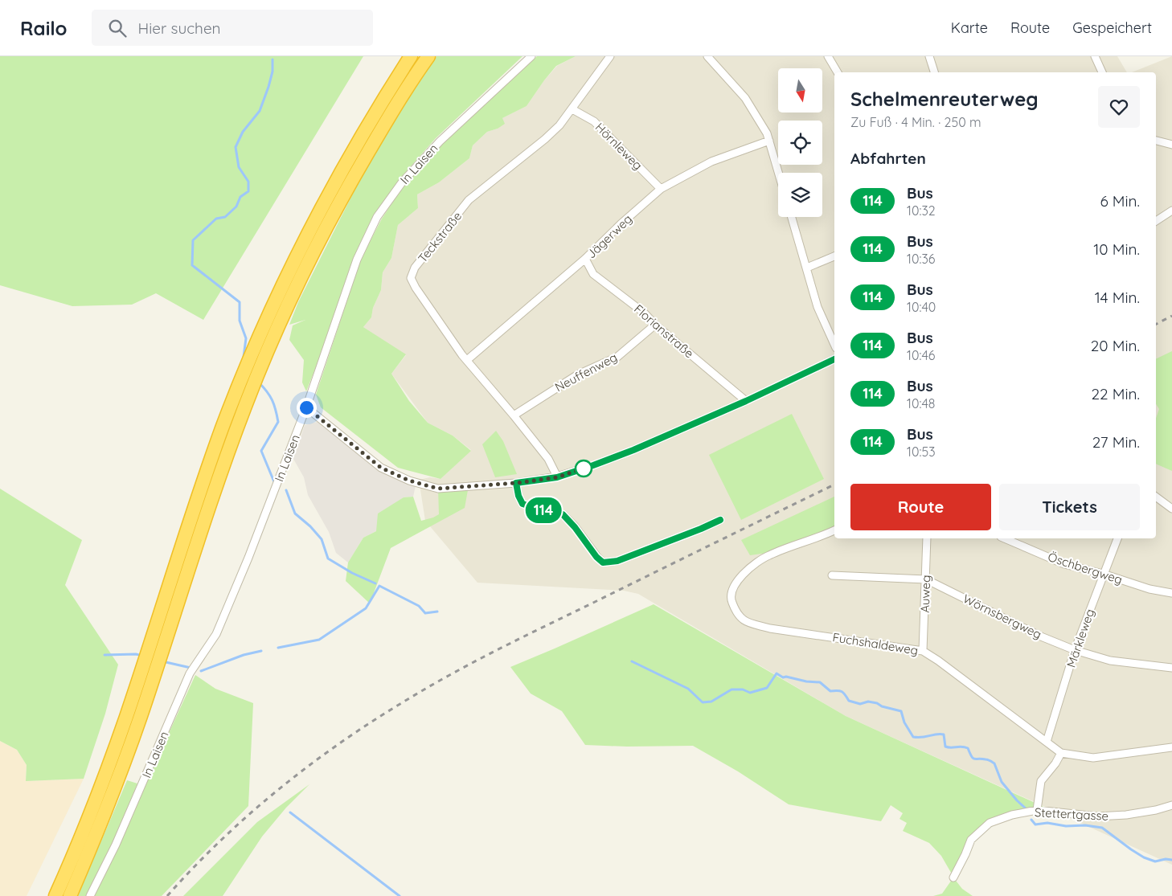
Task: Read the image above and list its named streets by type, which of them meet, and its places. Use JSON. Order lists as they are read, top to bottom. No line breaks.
{"streets":{"street":["Hörnleweg","In Laisen","Jägerweg","Teckstraße","Florianstraße","Neuffenweg","Öschbergweg","Auweg","Wörnsbergweg","Märkleweg","Fuchshaldeweg","Stettertgasse"]},"crossings":[["Hörnleweg","Jägerweg"],["Hörnleweg","Teckstraße"],["Jägerweg","Teckstraße"],["Jägerweg","Florianstraße"],["Teckstraße","Neuffenweg"],["Florianstraße","Neuffenweg"],["Öschbergweg","Märkleweg"],["Auweg","Wörnsbergweg"],["Auweg","Fuchshaldeweg"],["Wörnsbergweg","Märkleweg"],["Märkleweg","Fuchshaldeweg"]],"lines":["bus line 114"],"north":"bottom","page":{"header":"Railo","search":"Hier suchen","nav":["Karte","Route","Gespeichert"],"on_map":"114","heading":[["Schelmenreuterweg","Zu Fuß · 4 Min. · 250 m"],"Abfahrten"],"list":[{"mark":"114","name":"Bus","note":"10:32","value":"6 Min."},{"mark":"114","name":"Bus","note":"10:36","value":"10 Min."},{"mark":"114","name":"Bus","note":"10:40","value":"14 Min."},{"mark":"114","name":"Bus","note":"10:46","value":"20 Min."},{"mark":"114","name":"Bus","note":"10:48","value":"22 Min."},{"mark":"114","name":"Bus","note":"10:53","value":"27 Min."}],"buttons":["Route","Tickets"]}}
